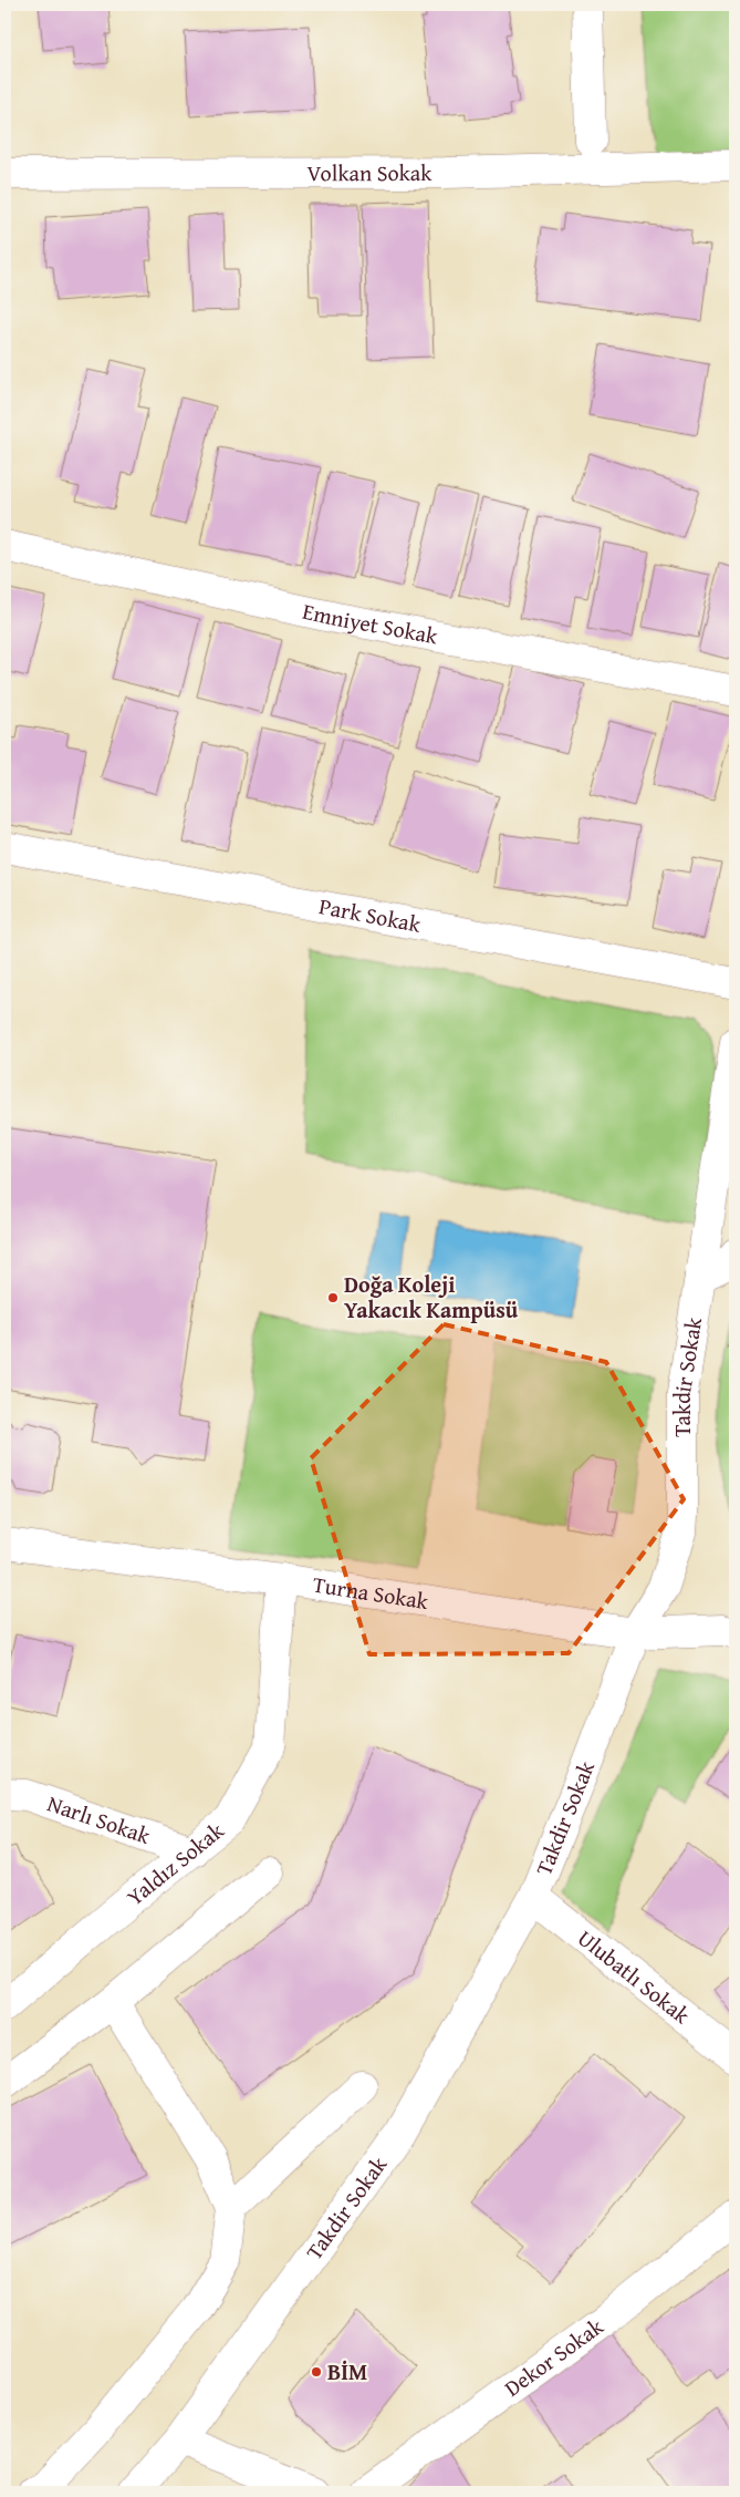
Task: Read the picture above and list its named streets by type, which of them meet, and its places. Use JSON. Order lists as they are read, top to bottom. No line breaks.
{"streets":{"street":["Volkan Sokak","Emniyet Sokak","Park Sokak","Takdir Sokak","Turna Sokak","Narlı Sokak","Yaldız Sokak","Ulubatlı Sokak","Dekor Sokak"]},"crossings":[["Takdir Sokak","Turna Sokak"],["Takdir Sokak","Ulubatlı Sokak"],["Turna Sokak","Yaldız Sokak"],["Narlı Sokak","Yaldız Sokak"]],"places":["Doğa Koleji Yakacık Kampüsü","BİM"]}
